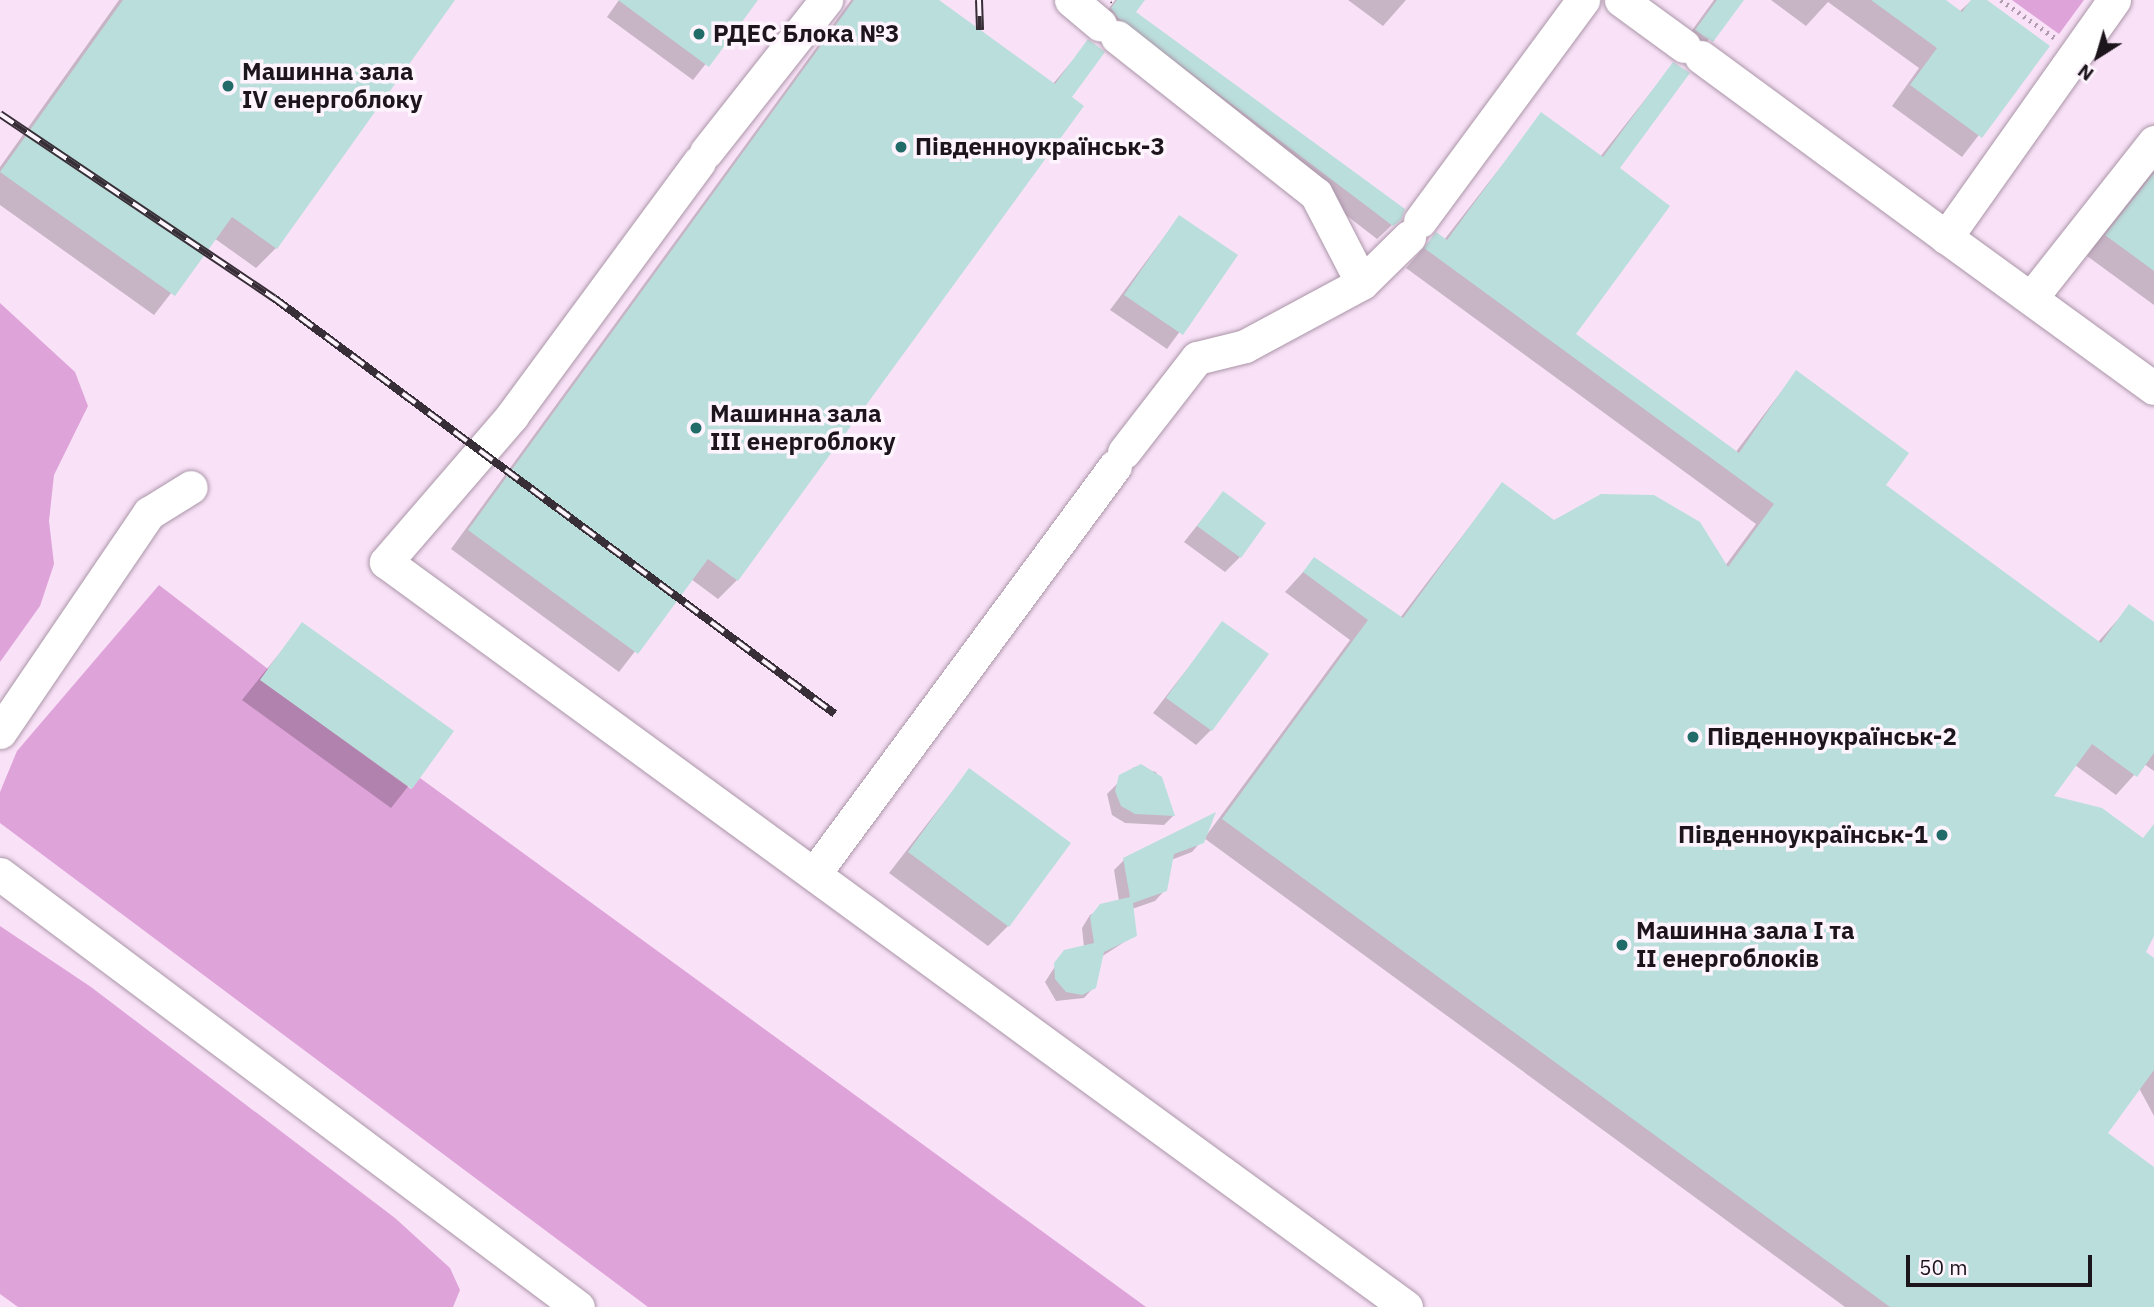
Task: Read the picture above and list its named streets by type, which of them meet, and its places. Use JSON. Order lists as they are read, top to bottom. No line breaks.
{"places":["РДЕС Блока №3","Машинна зала IV енергоблоку","Південноукраїнськ-3","Машинна зала III енергоблоку","Південноукраїнськ-2","Південноукраїнськ-1","Машинна зала I та II енергоблоків"],"scale_bar":"50 m","north":"bottom left"}
